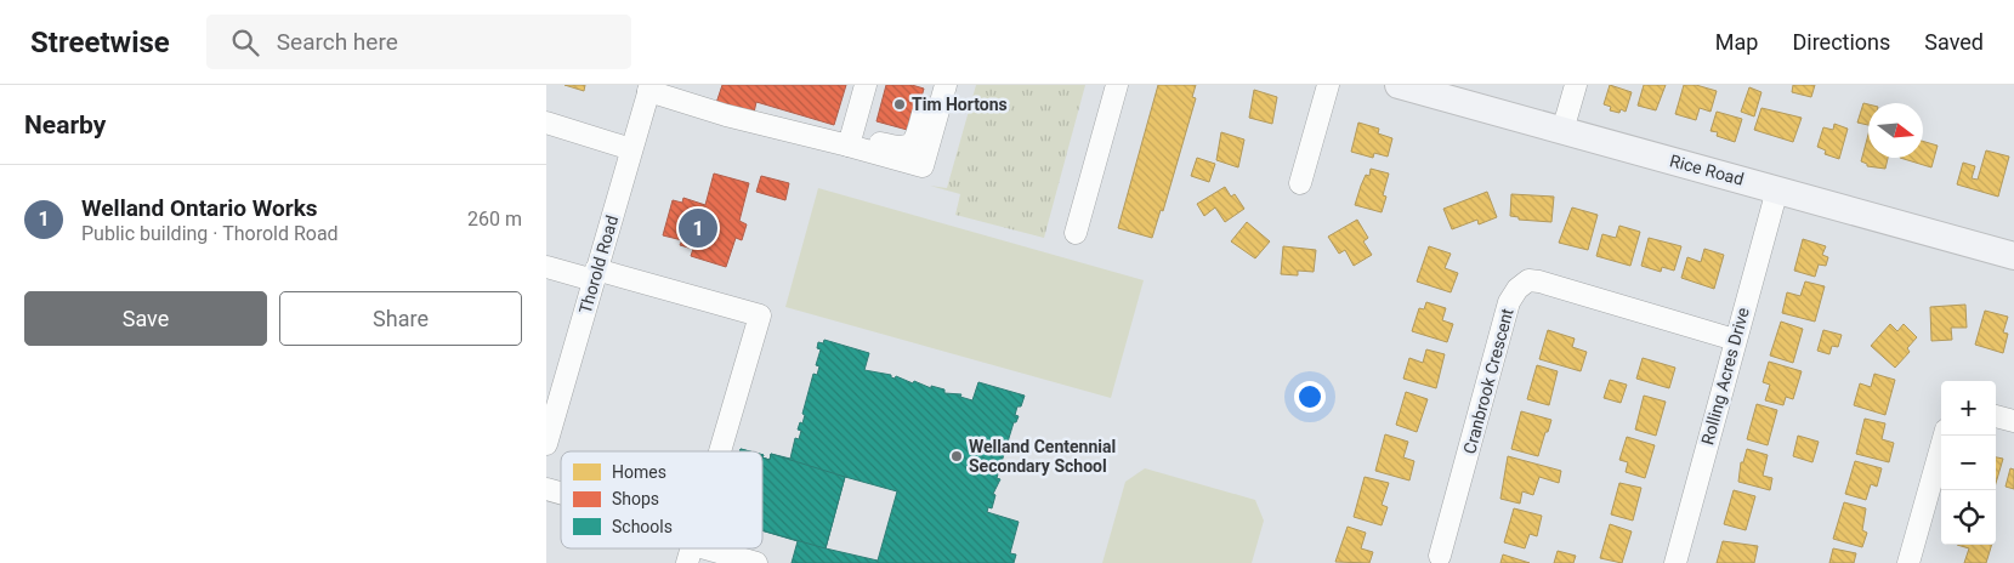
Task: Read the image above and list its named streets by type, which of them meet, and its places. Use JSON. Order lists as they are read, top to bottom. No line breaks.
{"streets":{"main road":["Rice Road"],"street":["Thorold Road","Rolling Acres Drive","Cranbrook Crescent"]},"crossings":[["Rice Road","Rolling Acres Drive"],["Rolling Acres Drive","Cranbrook Crescent"]],"places":["Tim Hortons","Welland Centennial Secondary School"],"legend":["Homes","Shops","Schools"],"north":"right","page":{"header":"Streetwise","search":"Search here","nav":["Map","Directions","Saved"],"heading":"Nearby","list":[{"mark":"1","name":"Welland Ontario Works","note":"Public building · Thorold Road","value":"260 m"}],"pins":"1","buttons":["Save","Share"],"map_buttons":["+","−"]}}
